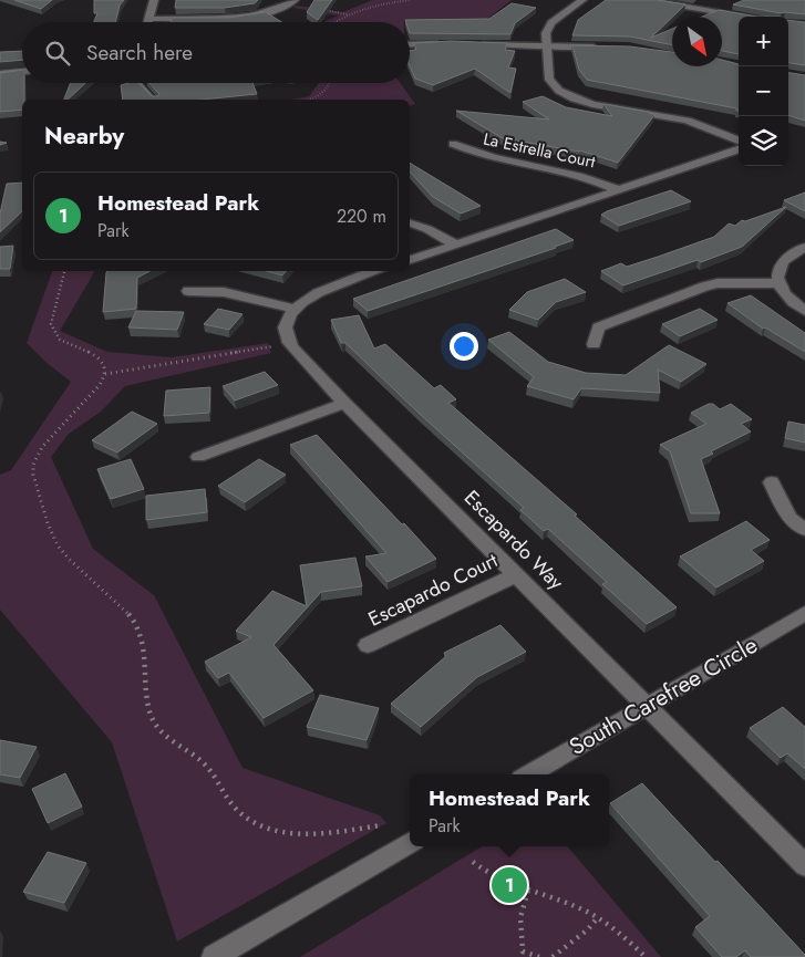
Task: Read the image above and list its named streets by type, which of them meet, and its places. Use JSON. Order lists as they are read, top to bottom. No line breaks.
{"streets":{"street":["La Estrella Court","Escapardo Way","Escapardo Court","South Carefree Circle"]},"crossings":[["Escapardo Way","Escapardo Court"],["Escapardo Way","South Carefree Circle"]],"north":"bottom right","page":{"map_buttons":["+","−"],"search":"Search here","heading":"Nearby","list":[{"mark":"1","name":"Homestead Park","note":"Park","value":"220 m"}],"popup":["Homestead Park","Park"],"pins":"1"}}
